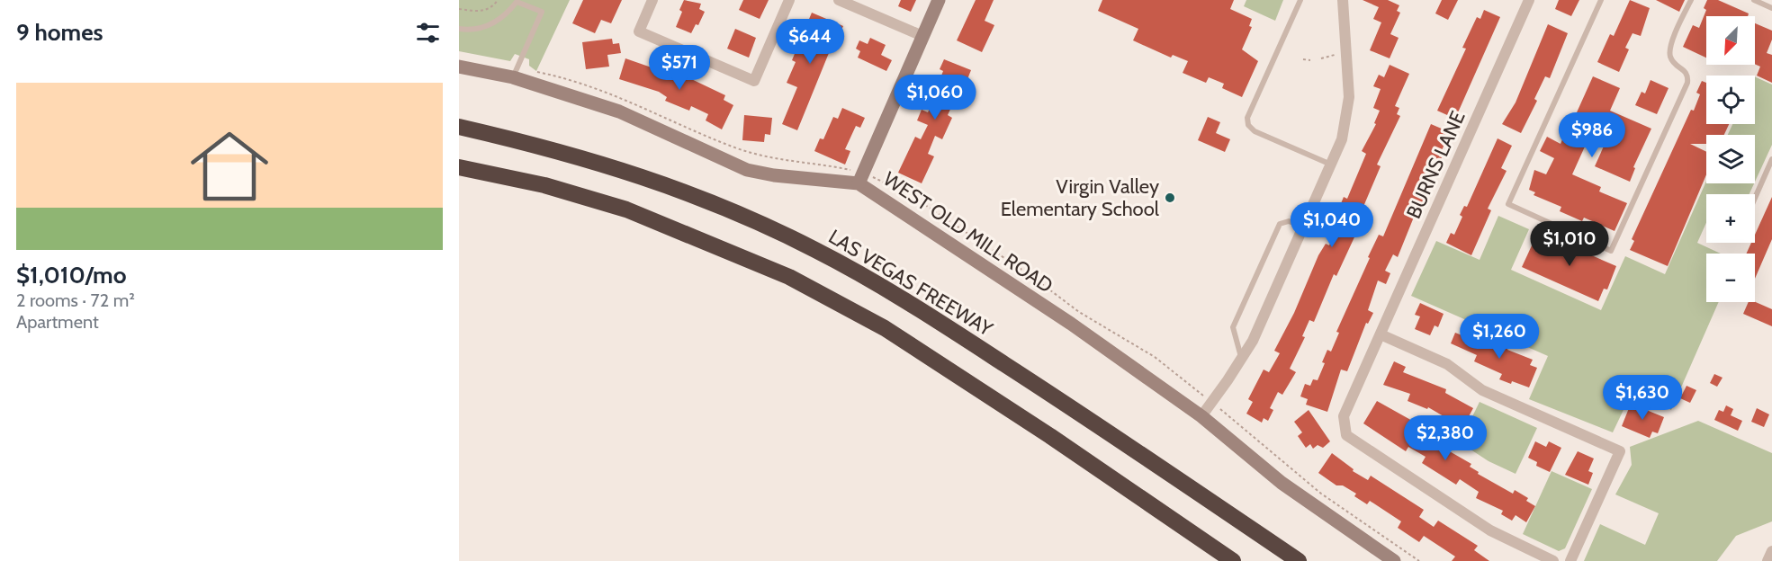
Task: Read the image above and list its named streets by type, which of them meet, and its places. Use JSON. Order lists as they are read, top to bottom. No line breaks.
{"streets":{"highway":["LAS VEGAS FREEWAY"],"street":["BURNS LANE","WEST OLD MILL ROAD"]},"places":["Virgin Valley Elementary School"],"north":"bottom left","page":{"heading":"9 homes","map_buttons":["+","−"],"price":["$644","$571","$1,060","$986","$1,040","$1,010","$1,260","$1,630","$2,380"],"list":[{"name":"$1,010/mo","note":"2 rooms · 72 m² · Apartment"}]}}
